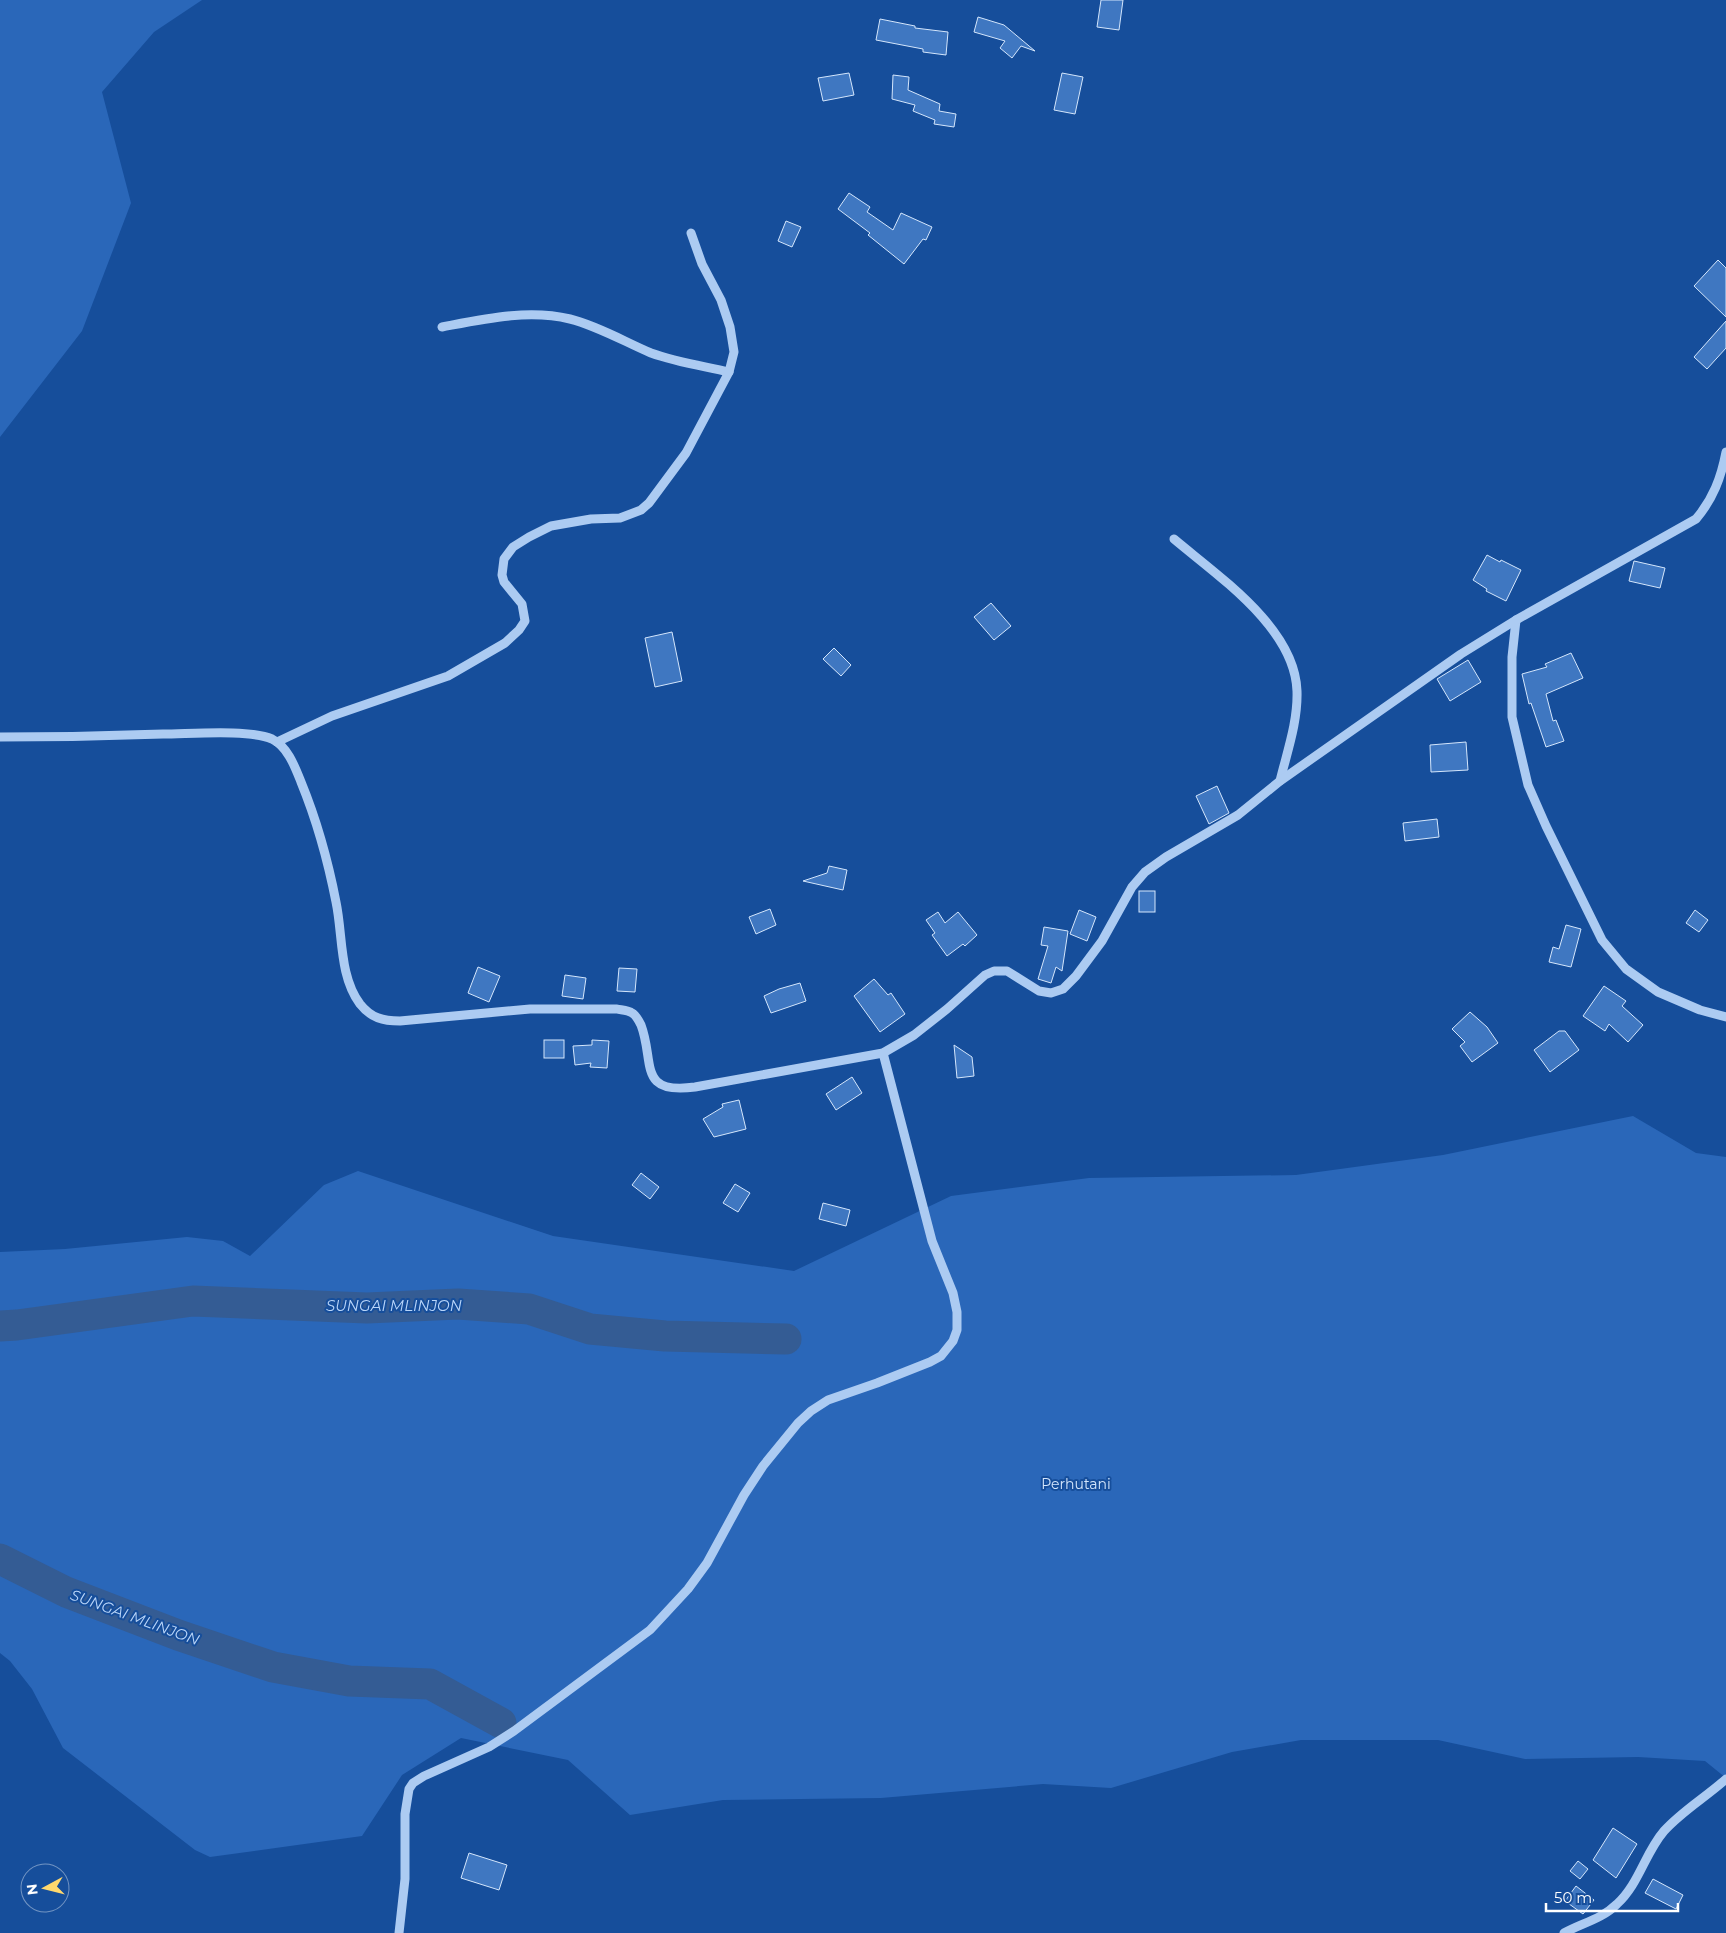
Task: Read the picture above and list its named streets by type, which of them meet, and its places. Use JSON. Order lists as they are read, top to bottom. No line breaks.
{"water":["SUNGAI MLINJON"],"parks":["Perhutani"],"scale_bar":"50 m","north":"left"}
